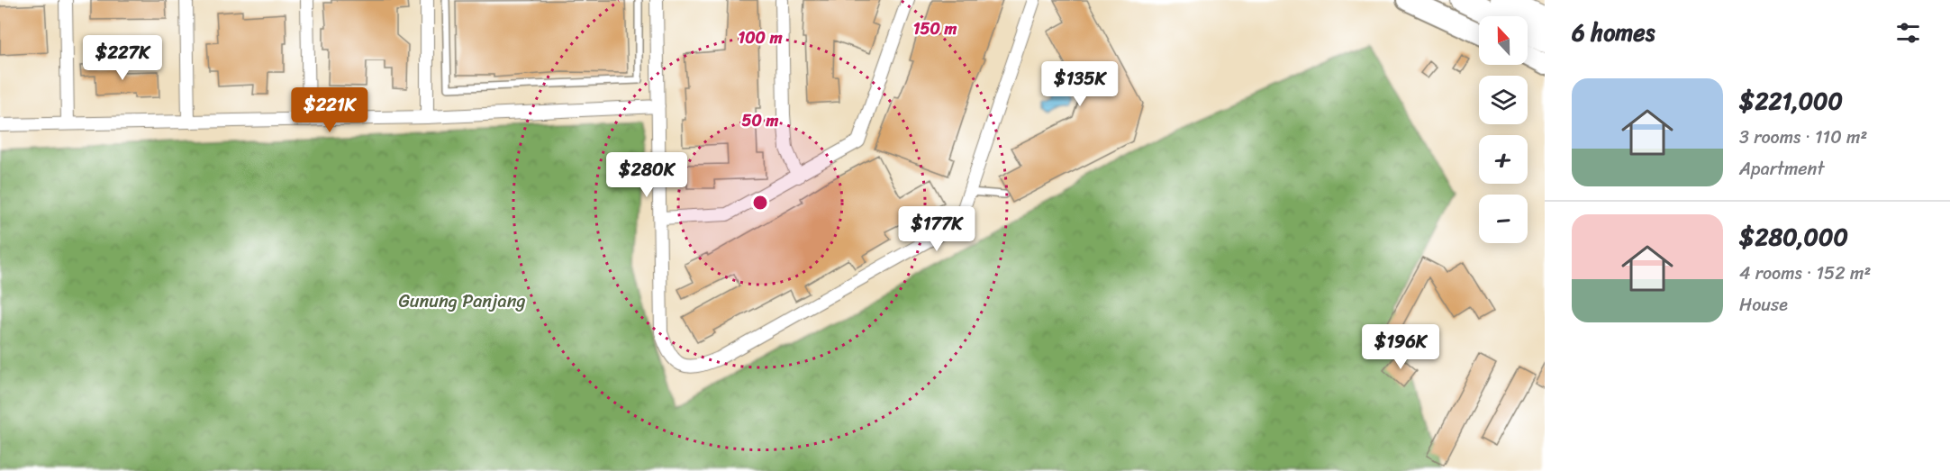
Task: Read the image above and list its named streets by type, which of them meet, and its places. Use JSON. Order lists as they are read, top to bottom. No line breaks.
{"parks":["Gunung Panjang"],"north":"top","page":{"heading":"6 homes","map_buttons":["+","−"],"price":["$227K","$135K","$221K","$280K","$177K","$196K"],"list":[{"name":"$221,000","note":"3 rooms · 110 m² · Apartment"},{"name":"$280,000","note":"4 rooms · 152 m² · House"}]},"rings":["150 m","100 m","50 m"]}
